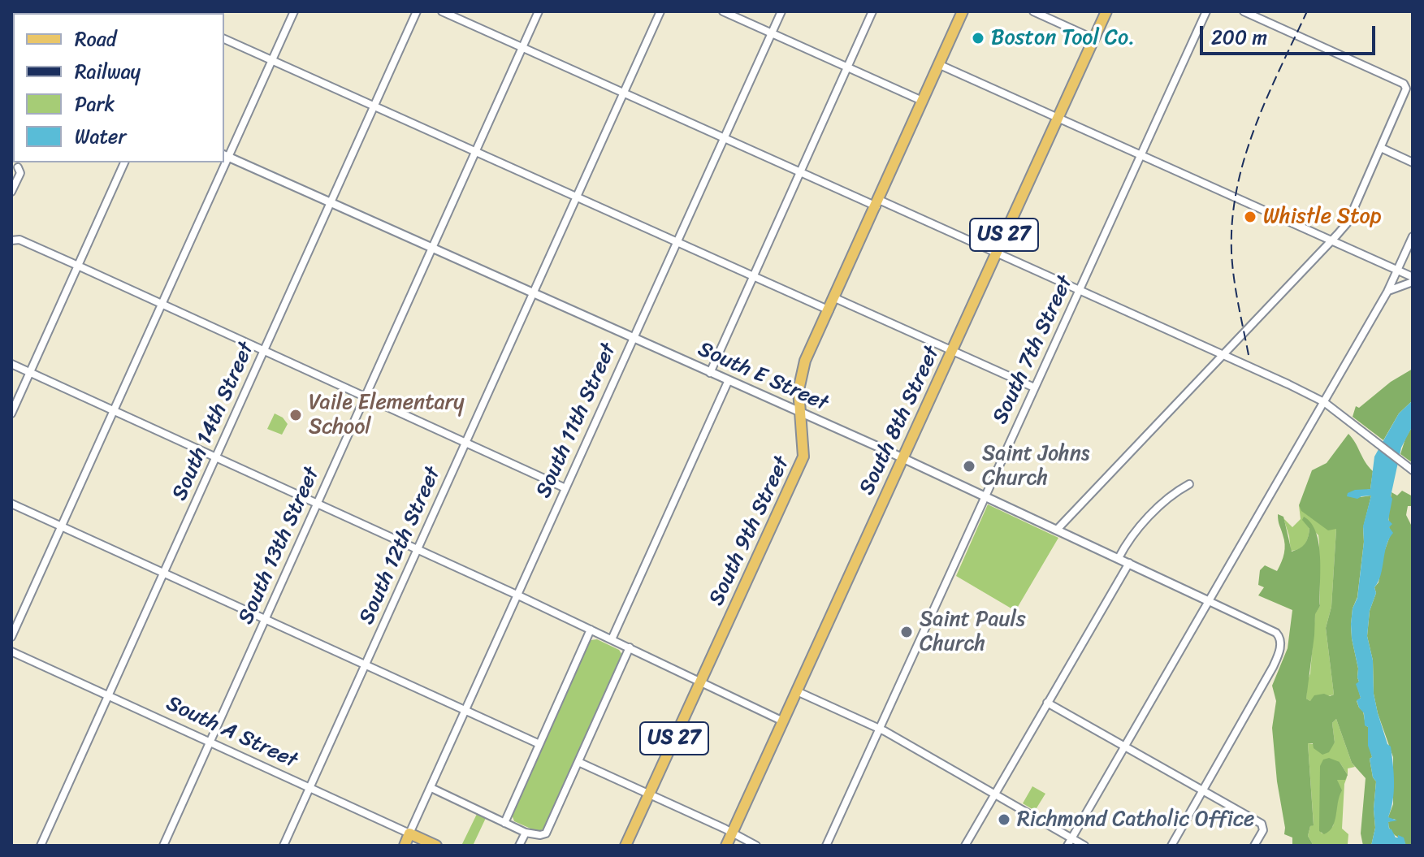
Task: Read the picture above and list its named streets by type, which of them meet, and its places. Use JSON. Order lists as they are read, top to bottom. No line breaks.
{"streets":{"main road":["US 27","South 11th Street","South 8th Street","South 9th Street","South A Street"],"street":["South 7th Street","South E Street","South 14th Street","South 13th Street","South 12th Street"]},"crossings":[["South 7th Street","South E Street"],["South E Street","South 11th Street"],["South E Street","South 8th Street"],["South E Street","South 14th Street"],["South E Street","South 9th Street"],["South E Street","South 13th Street"],["South E Street","South 12th Street"],["South 11th Street","South A Street"],["South 14th Street","South A Street"],["South 13th Street","South A Street"],["South 12th Street","South A Street"]],"places":["Boston Tool Co.","Whistle Stop","Vaile Elementary School","Saint Johns Church","Saint Pauls Church","Richmond Catholic Office"],"legend":["Road","Railway","Park","Water"],"scale_bar":"200 m"}
